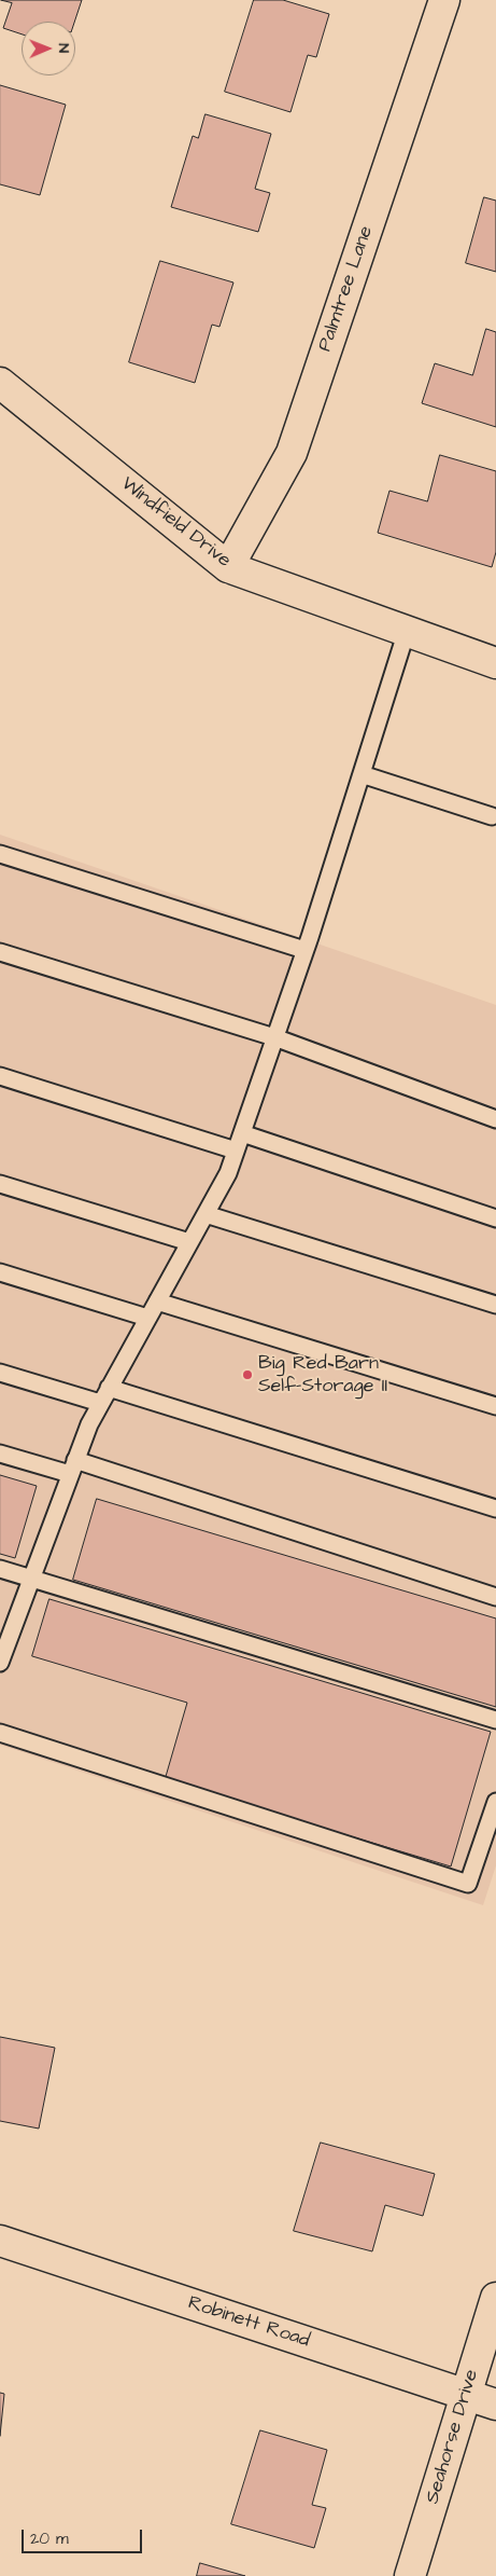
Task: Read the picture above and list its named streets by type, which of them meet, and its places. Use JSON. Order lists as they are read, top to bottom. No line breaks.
{"streets":{"street":["Palmtree Lane","Windfield Drive","Robinett Road","Seahorse Drive"]},"crossings":[["Palmtree Lane","Windfield Drive"],["Robinett Road","Seahorse Drive"]],"places":["Big Red Barn Self-Storage II"],"scale_bar":"20 m","north":"right"}
